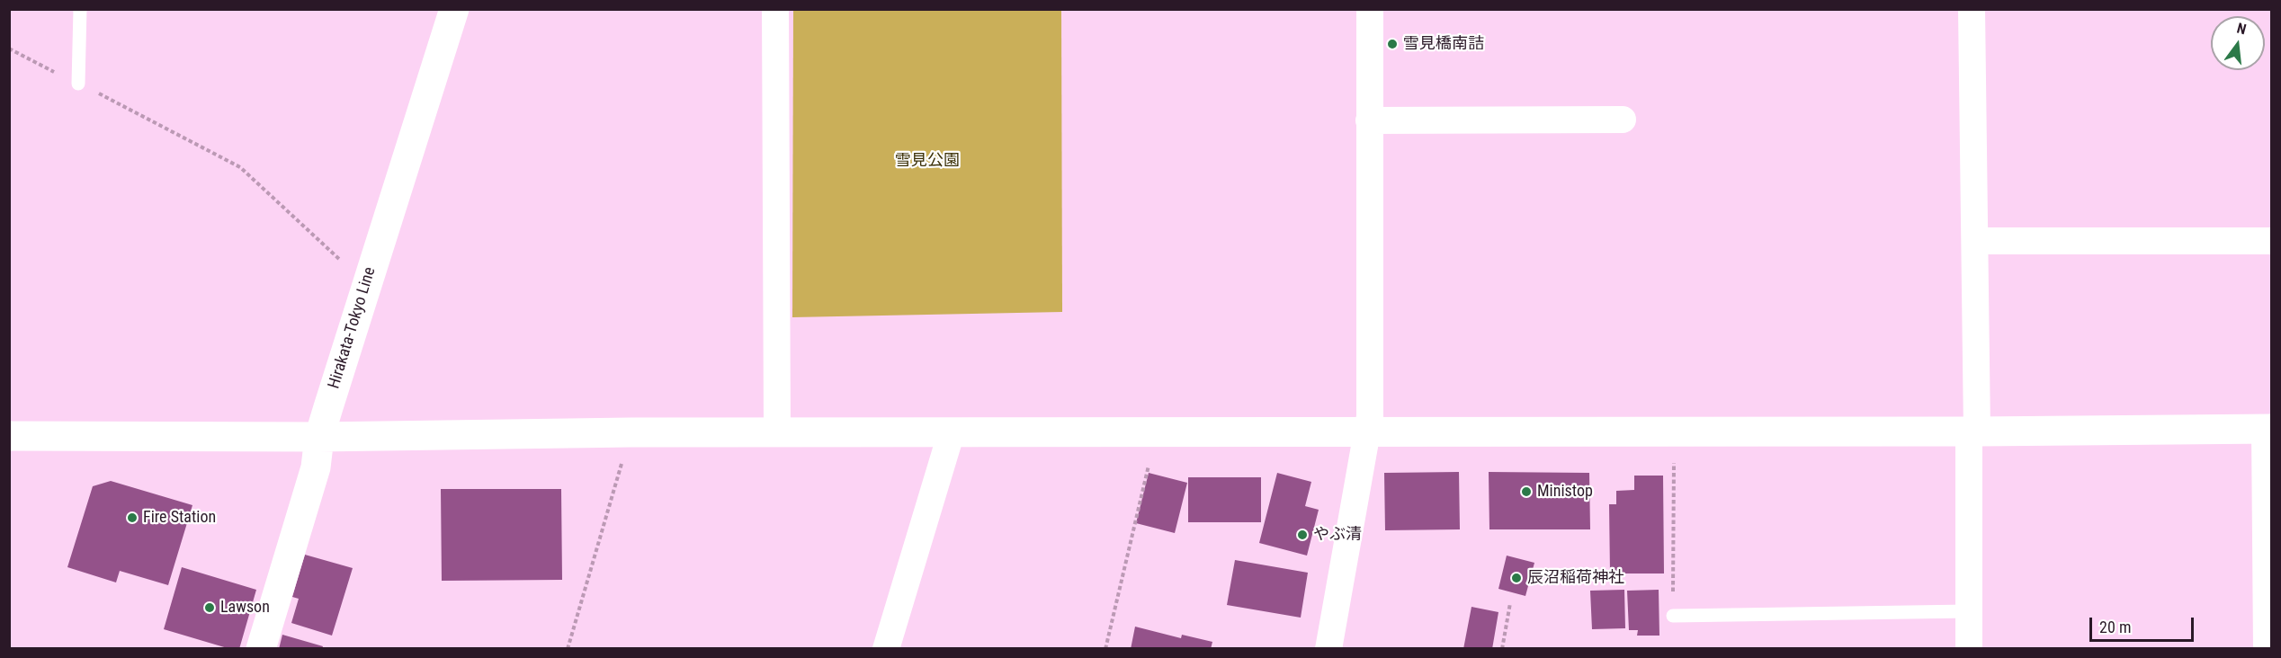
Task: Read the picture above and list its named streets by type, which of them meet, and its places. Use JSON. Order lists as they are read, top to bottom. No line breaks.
{"streets":{"street":["Hirakata-Tokyo Line"]},"parks":["雪見公園"],"places":["雪見橋南詰","Ministop","Fire Station","やぶ清","辰沼稲荷神社","Lawson"],"scale_bar":"20 m","north":"top"}
